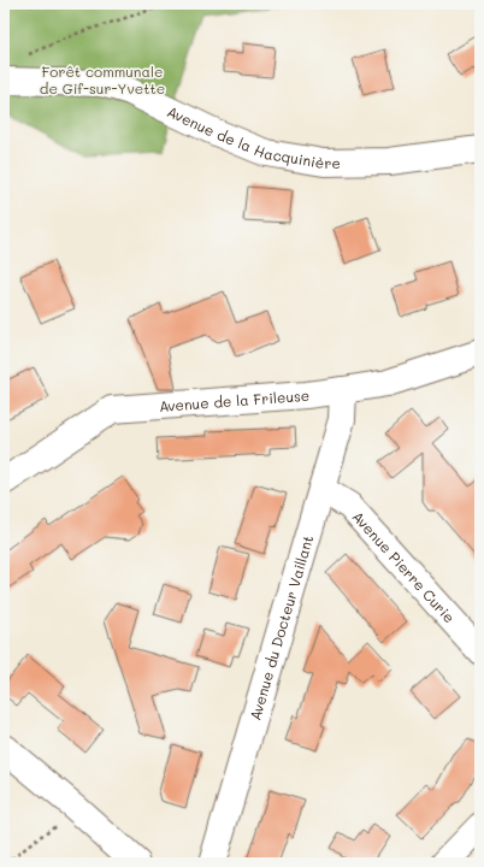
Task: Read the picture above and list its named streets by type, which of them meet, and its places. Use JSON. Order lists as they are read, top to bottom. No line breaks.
{"streets":{"street":["Avenue de la Hacquinière","Avenue de la Frileuse","Avenue Pierre Curie","Avenue du Docteur Vaillant"]},"crossings":[["Avenue de la Frileuse","Avenue du Docteur Vaillant"],["Avenue Pierre Curie","Avenue du Docteur Vaillant"]],"parks":["Forêt communale de Gif-sur-Yvette"]}
